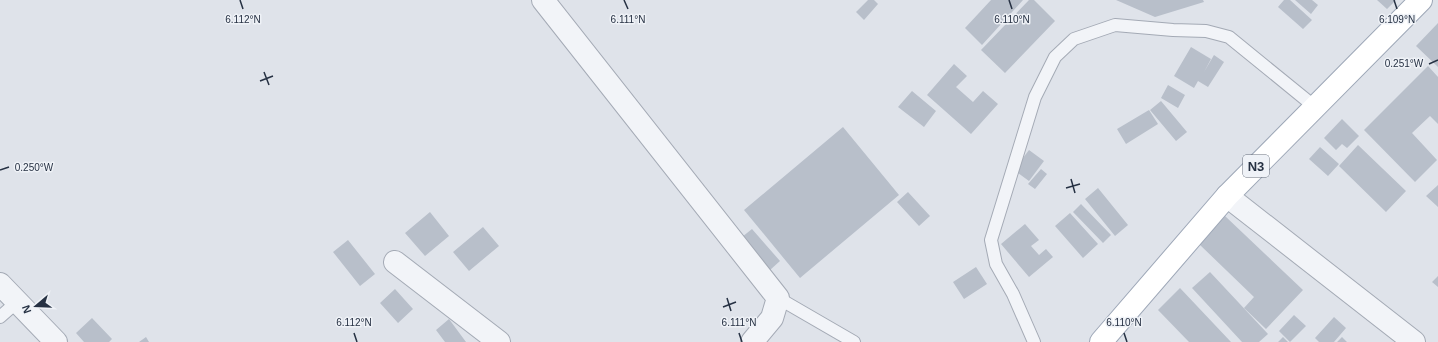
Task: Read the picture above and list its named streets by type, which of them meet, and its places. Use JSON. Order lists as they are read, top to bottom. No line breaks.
{"streets":{"main road":["N3"]},"north":"left","coordinates":["6.109°N","6.112°N","6.111°N","6.110°N","0.251°W","0.250°W"]}
